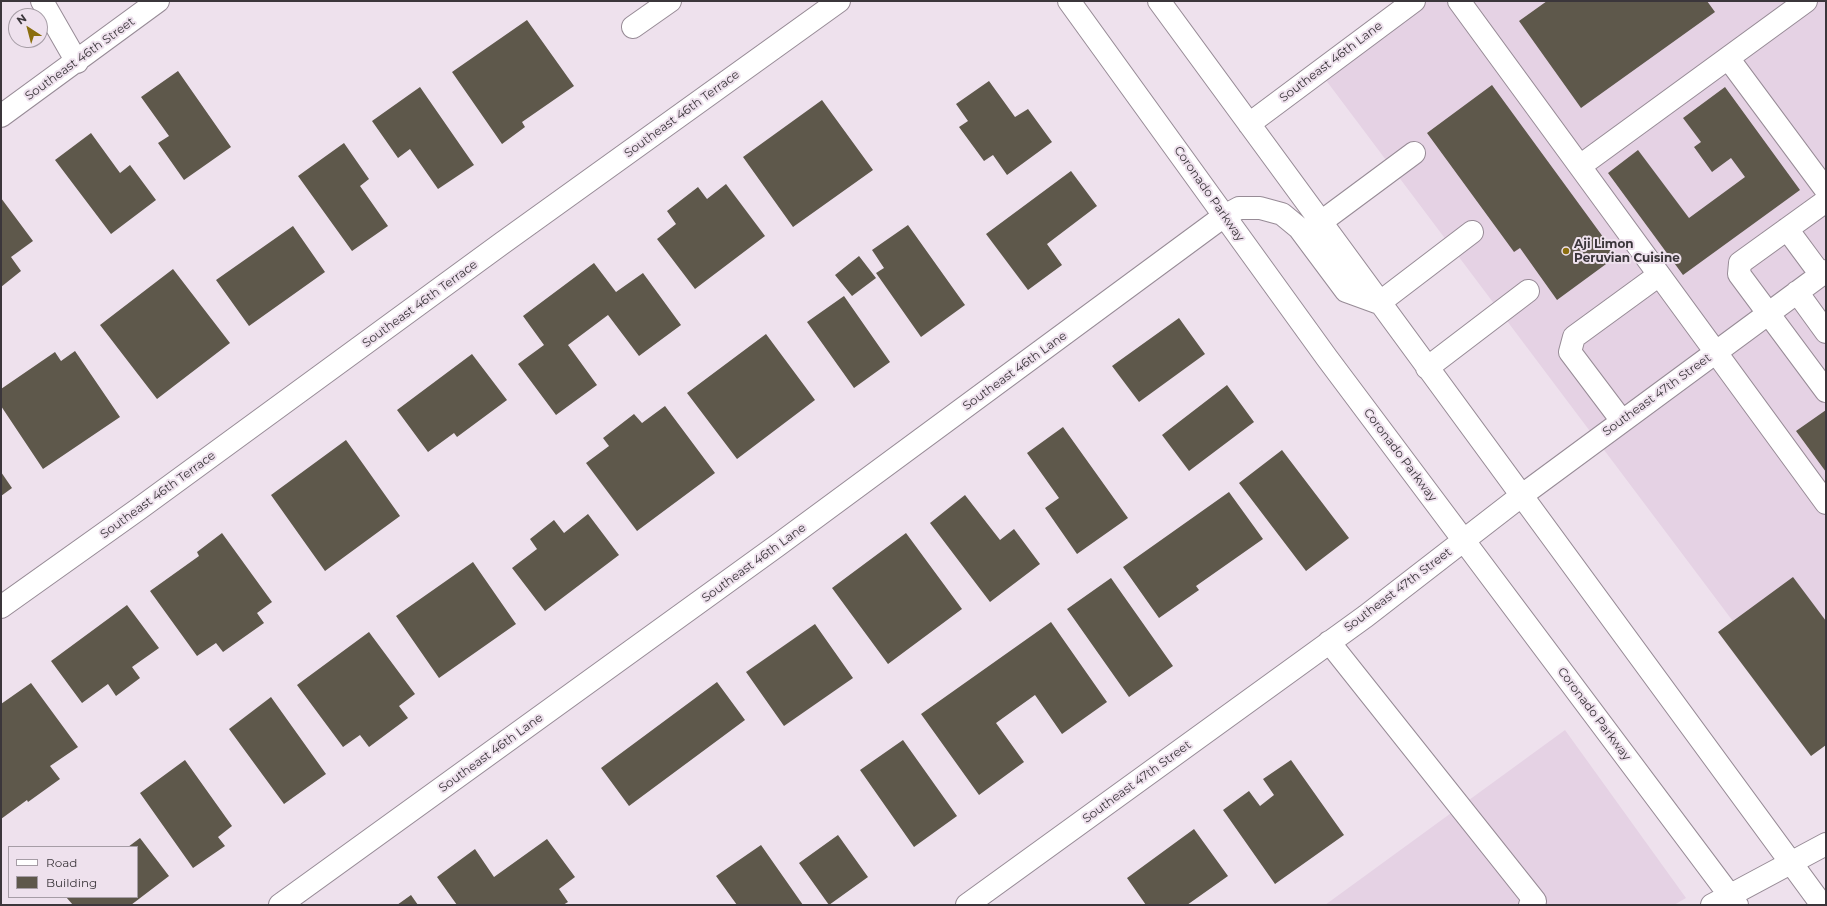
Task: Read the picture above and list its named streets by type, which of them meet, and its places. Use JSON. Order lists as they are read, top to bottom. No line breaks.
{"streets":{"street":["Southeast 46th Street","Southeast 46th Lane","Southeast 46th Terrace","Coronado Parkway","Southeast 47th Street"]},"crossings":[["Southeast 46th Lane","Coronado Parkway"],["Coronado Parkway","Southeast 47th Street"]],"places":["Aji Limon Peruvian Cuisine"],"legend":["Road","Building"],"north":"top left"}
